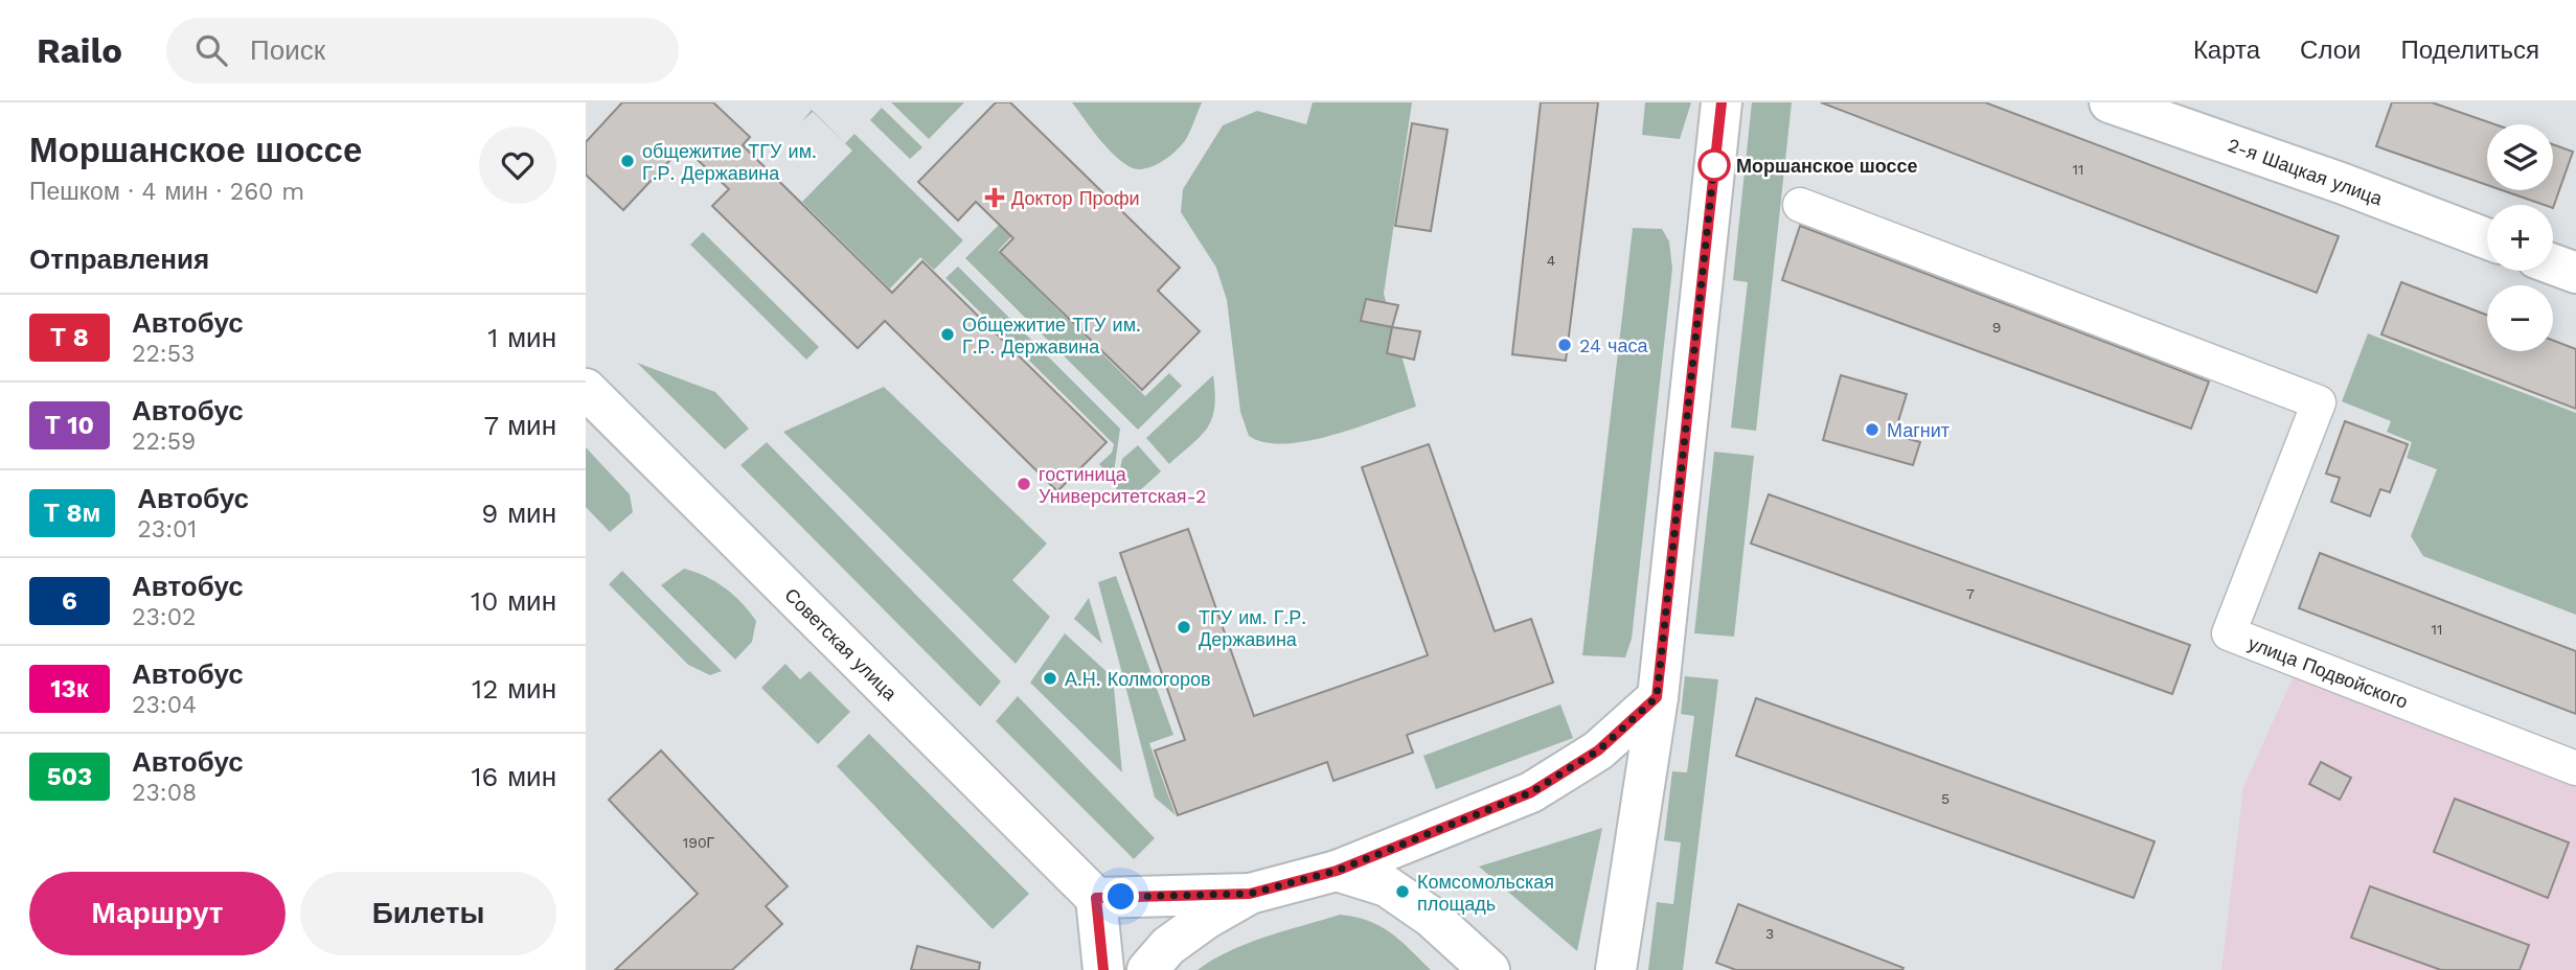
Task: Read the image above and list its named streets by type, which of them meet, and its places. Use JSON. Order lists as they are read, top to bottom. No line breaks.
{"streets":{"main road":["2-я Шацкая улица","Советская улица"],"street":["улица Подвойского"]},"places":{"other":["общежитие ТГУ им. Г.Р. Державина","Моршанское шоссе","Общежитие ТГУ им. Г.Р. Державина","24 часа","Магнит","гостиница Университетская-2","ТГУ им. Г.Р. Державина","А.Н. Колмогоров","Комсомольская площадь"],"health":["Доктор Профи"]},"house_numbers":["11","4","9","7","11","5","190Г","3"],"page":{"header":"Railo","search":"Поиск","nav":["Карта","Слои","Поделиться"],"heading":[["Моршанское шоссе","Пешком · 4 мин · 260 m"],"Отправления"],"map_buttons":["+","−"],"list":[{"mark":"Т 8","name":"Автобус","note":"22:53","value":"1 мин"},{"mark":"Т 10","name":"Автобус","note":"22:59","value":"7 мин"},{"mark":"Т 8м","name":"Автобус","note":"23:01","value":"9 мин"},{"mark":"6","name":"Автобус","note":"23:02","value":"10 мин"},{"mark":"13к","name":"Автобус","note":"23:04","value":"12 мин"},{"mark":"503","name":"Автобус","note":"23:08","value":"16 мин"}],"buttons":["Маршрут","Билеты"]}}
